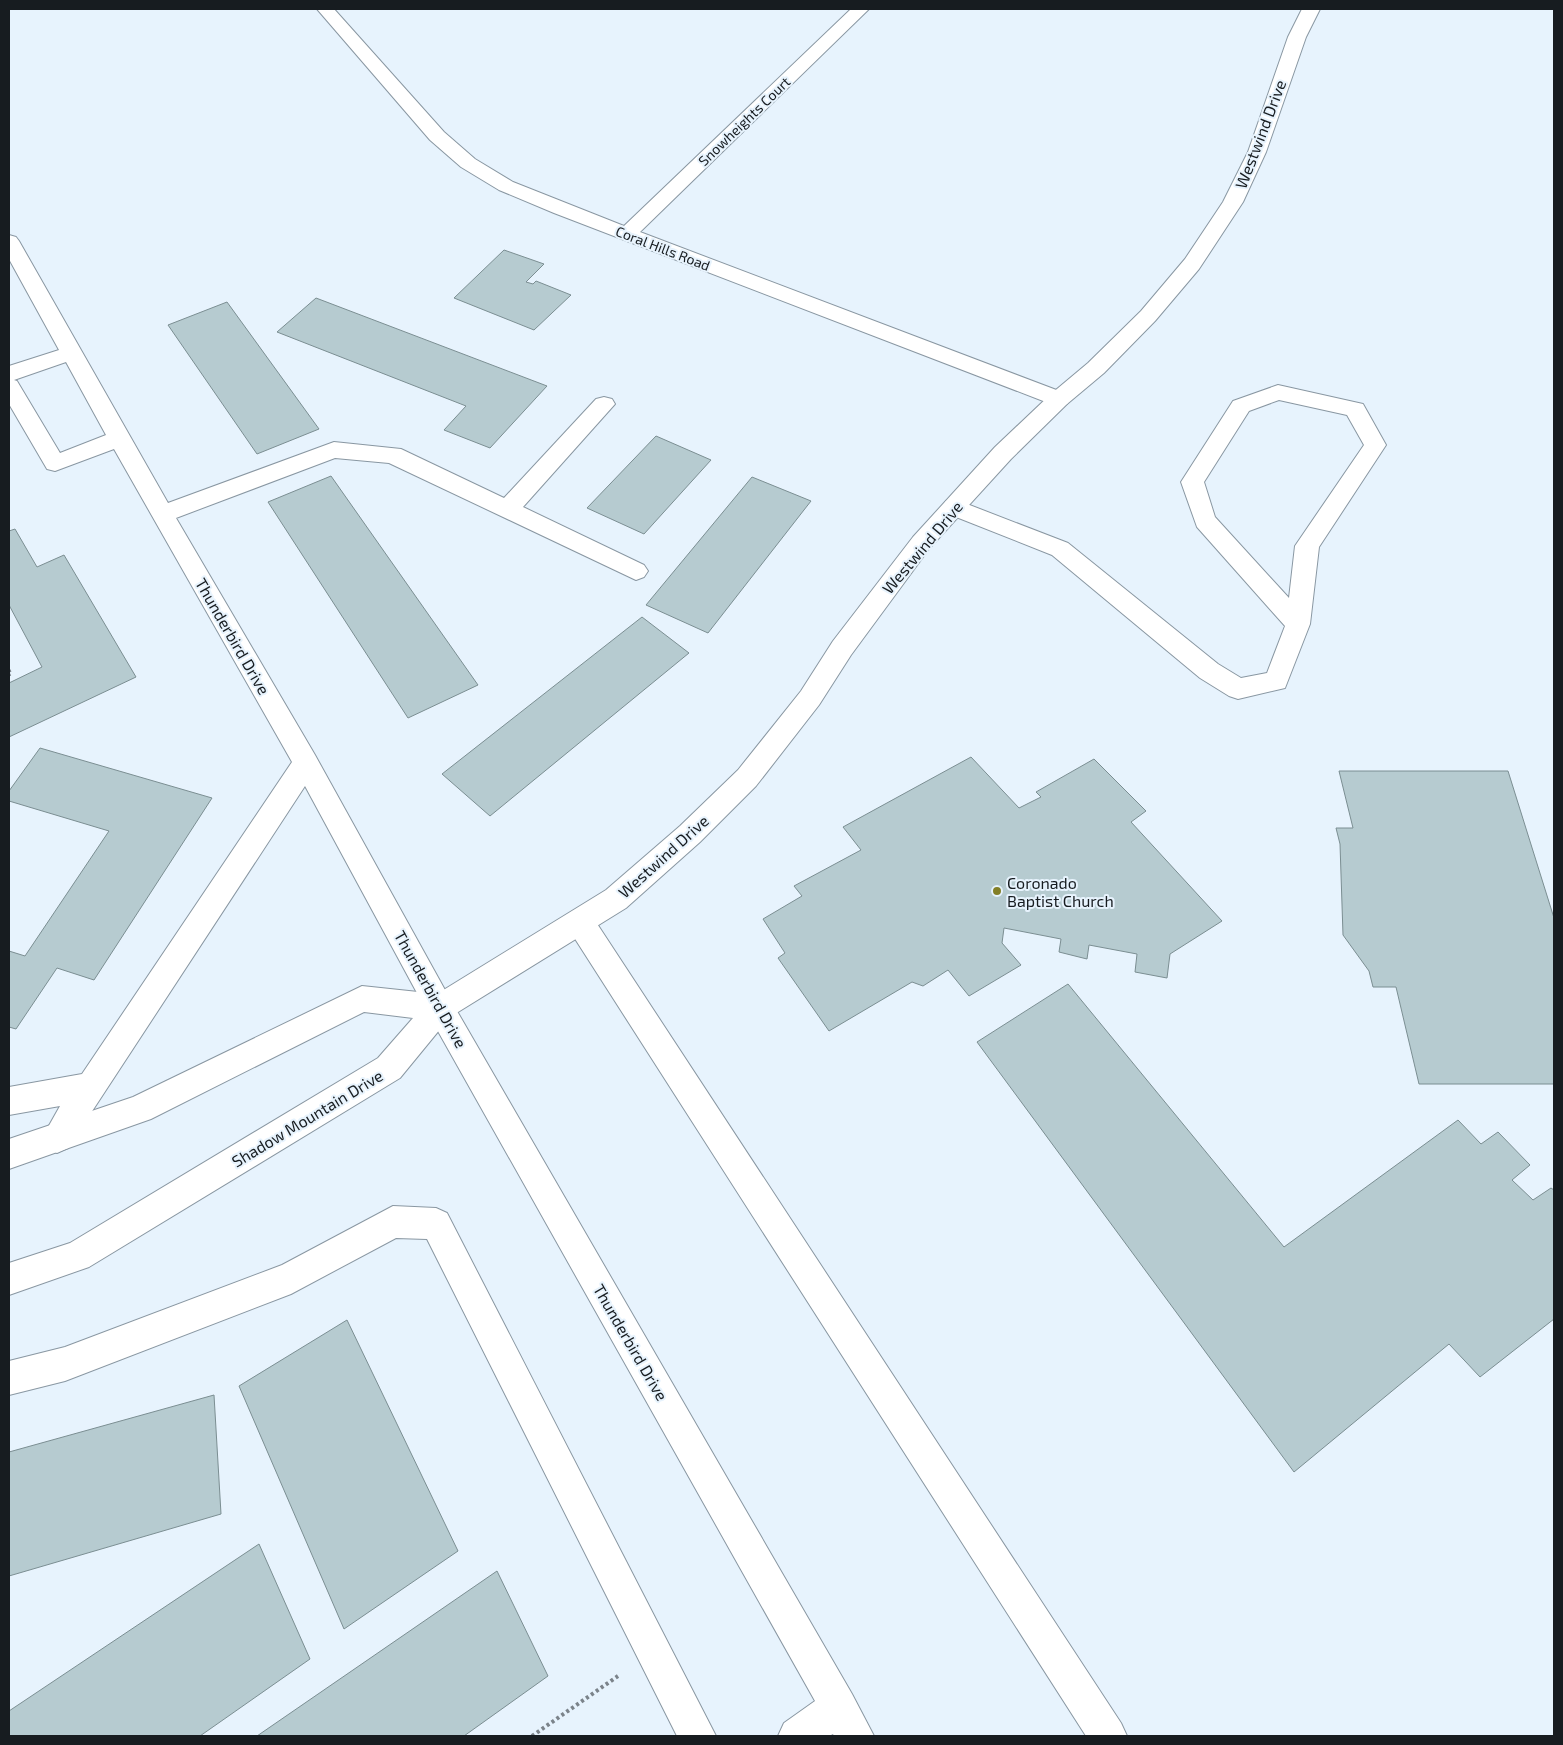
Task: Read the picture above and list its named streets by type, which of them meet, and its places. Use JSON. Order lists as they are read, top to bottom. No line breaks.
{"streets":{"street":["Snowheights Court","Westwind Drive","Coral Hills Road","Thunderbird Drive","Shadow Mountain Drive"]},"crossings":[["Snowheights Court","Coral Hills Road"],["Westwind Drive","Coral Hills Road"],["Westwind Drive","Thunderbird Drive"],["Westwind Drive","Shadow Mountain Drive"],["Thunderbird Drive","Shadow Mountain Drive"]],"places":["Coronado Baptist Church"]}
